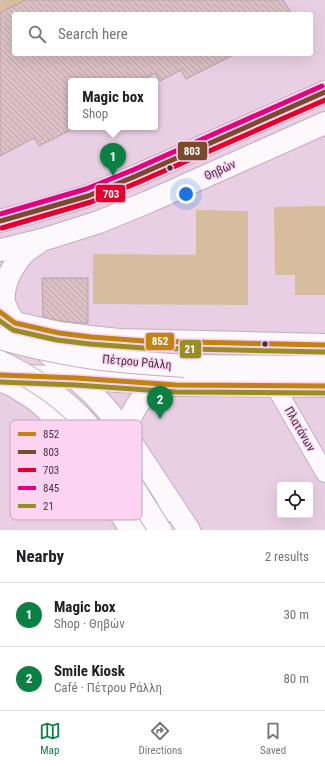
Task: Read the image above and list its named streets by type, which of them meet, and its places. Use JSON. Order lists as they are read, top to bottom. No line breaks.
{"streets":{"main road":["Θηβών","Πέτρου Ράλλη"],"street":["Πλατάνων"]},"crossings":[["Πέτρου Ράλλη","Πλατάνων"]],"lines":["transit line 845","transit line 803","transit line 703","transit line 852","transit line 21"],"legend":["852","803","703","845","21"],"page":{"search":"Search here","popup":["Magic box","Shop"],"pins":["1","2"],"heading":["Nearby","2 results"],"list":[{"mark":"1","name":"Magic box","note":"Shop · Θηβών","value":"30 m"},{"mark":"2","name":"Smile Kiosk","note":"Café · Πέτρου Ράλλη","value":"80 m"}],"nav":["Map","Directions","Saved"]}}
